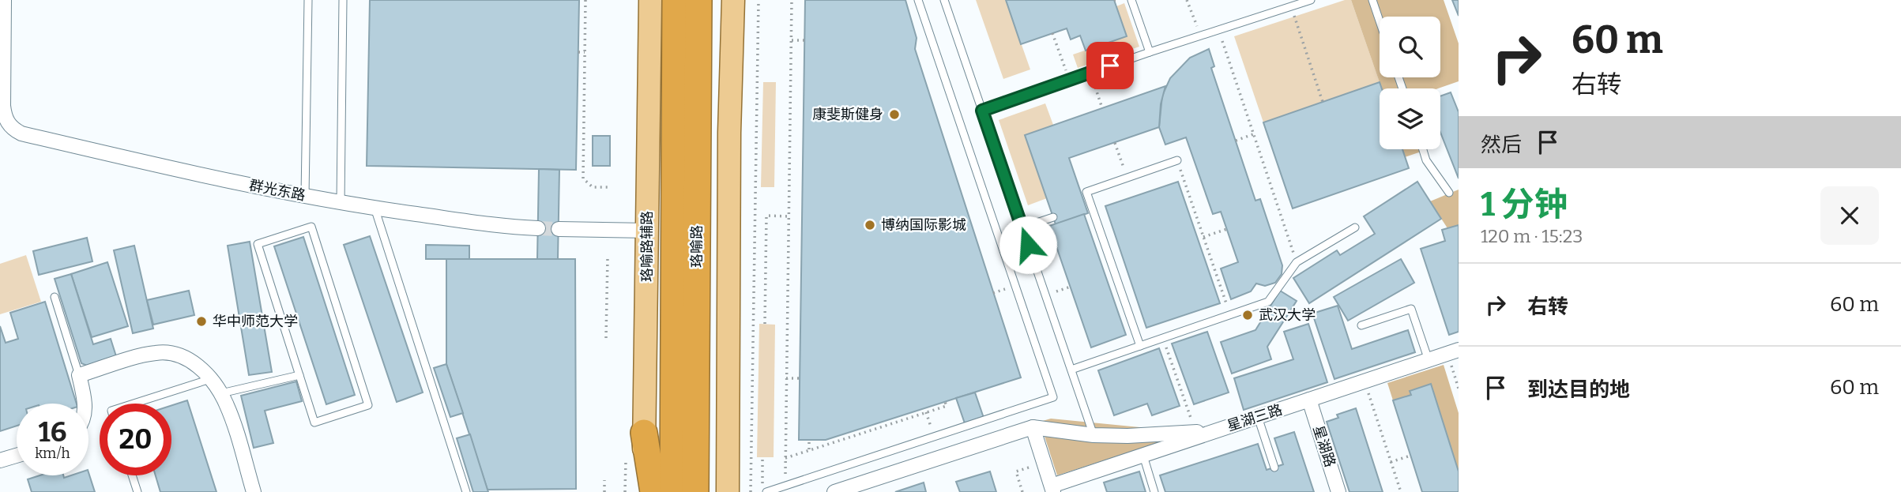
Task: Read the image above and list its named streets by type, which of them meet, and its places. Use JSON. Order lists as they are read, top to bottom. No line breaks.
{"streets":{"highway":["珞喻路"],"main road":["珞喻路辅路"],"street":["群光东路","星湖三路","星湖路"]},"crossings":[["星湖三路","星湖路"]],"places":["康斐斯健身","博纳国际影城","武汉大学","华中师范大学"],"page":{"turn":["60 m","右转"],"then":"然后","heading":["1 分钟","120 m · 15:23"],"list":[{"name":"右转","value":"60 m"},{"name":"到达目的地","value":"60 m"}],"speed":"16 km/h","limit":"20"}}
